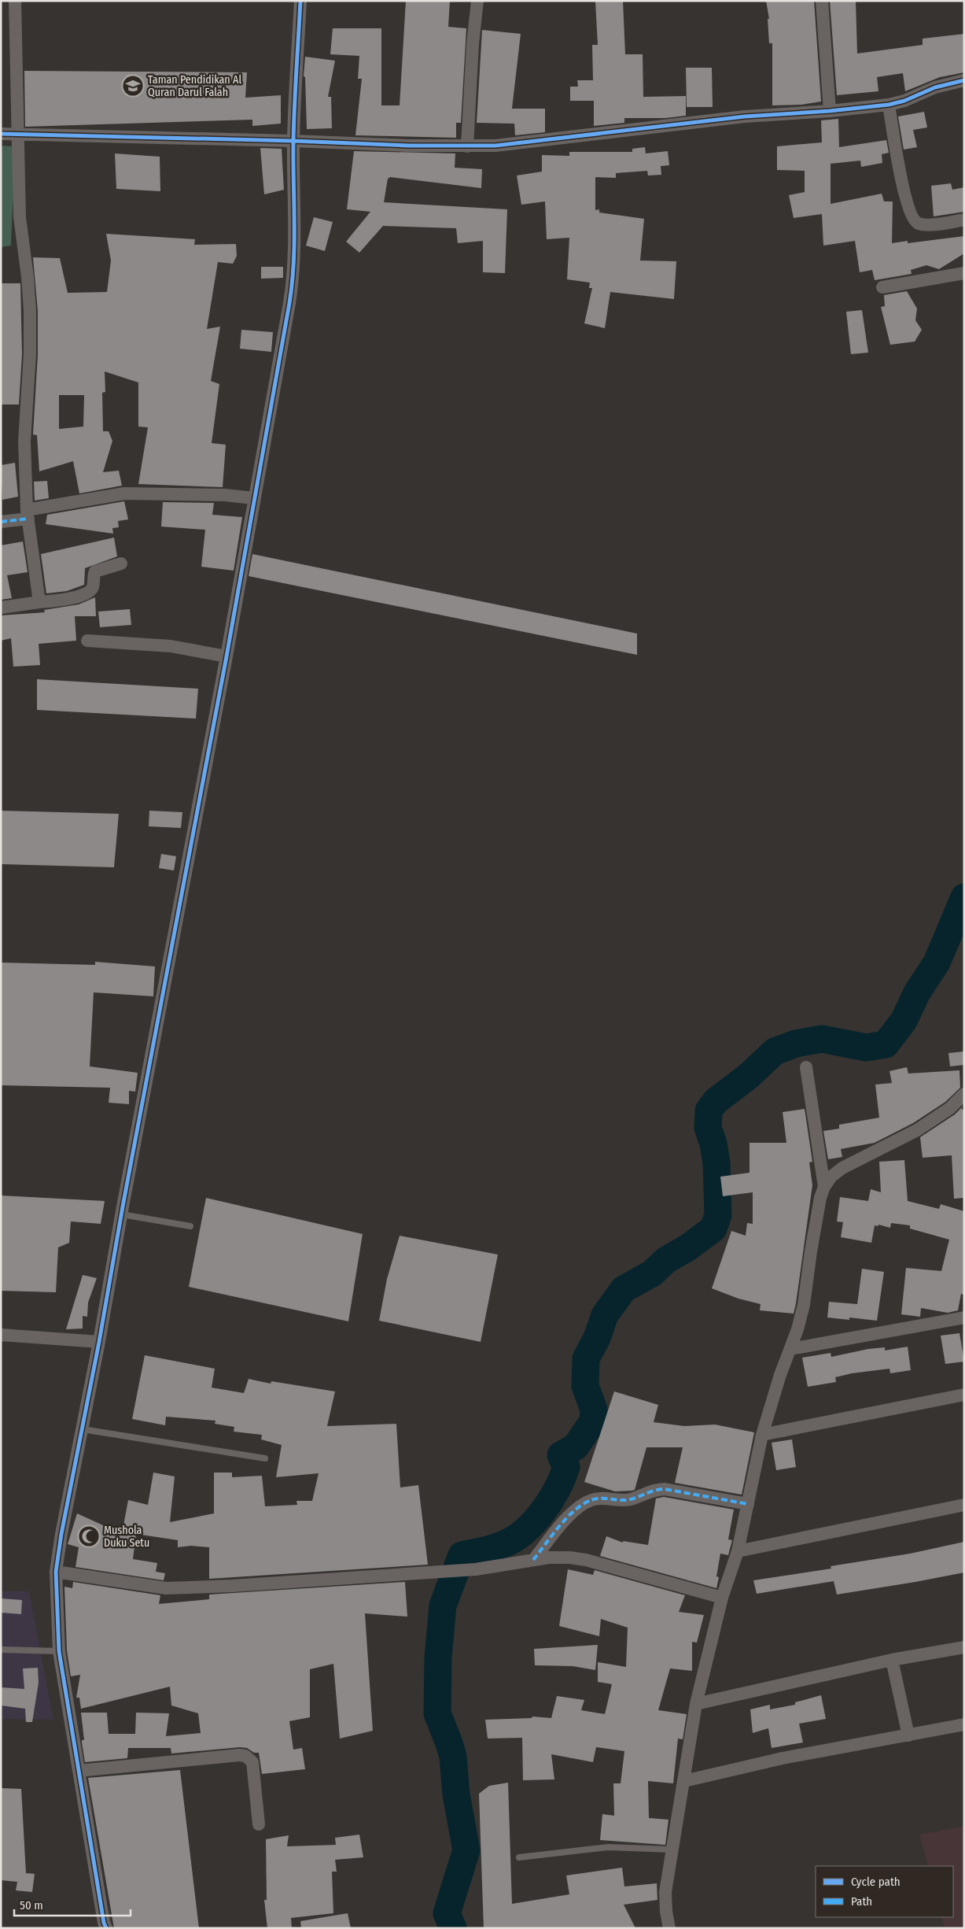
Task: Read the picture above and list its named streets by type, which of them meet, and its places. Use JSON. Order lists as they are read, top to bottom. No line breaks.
{"places":{"school or university":["Taman Pendidikan Al Quran Darul Falah"],"mosque":["Mushola Duku Setu"]},"legend":["Cycle path","Path"],"scale_bar":"50 m"}
